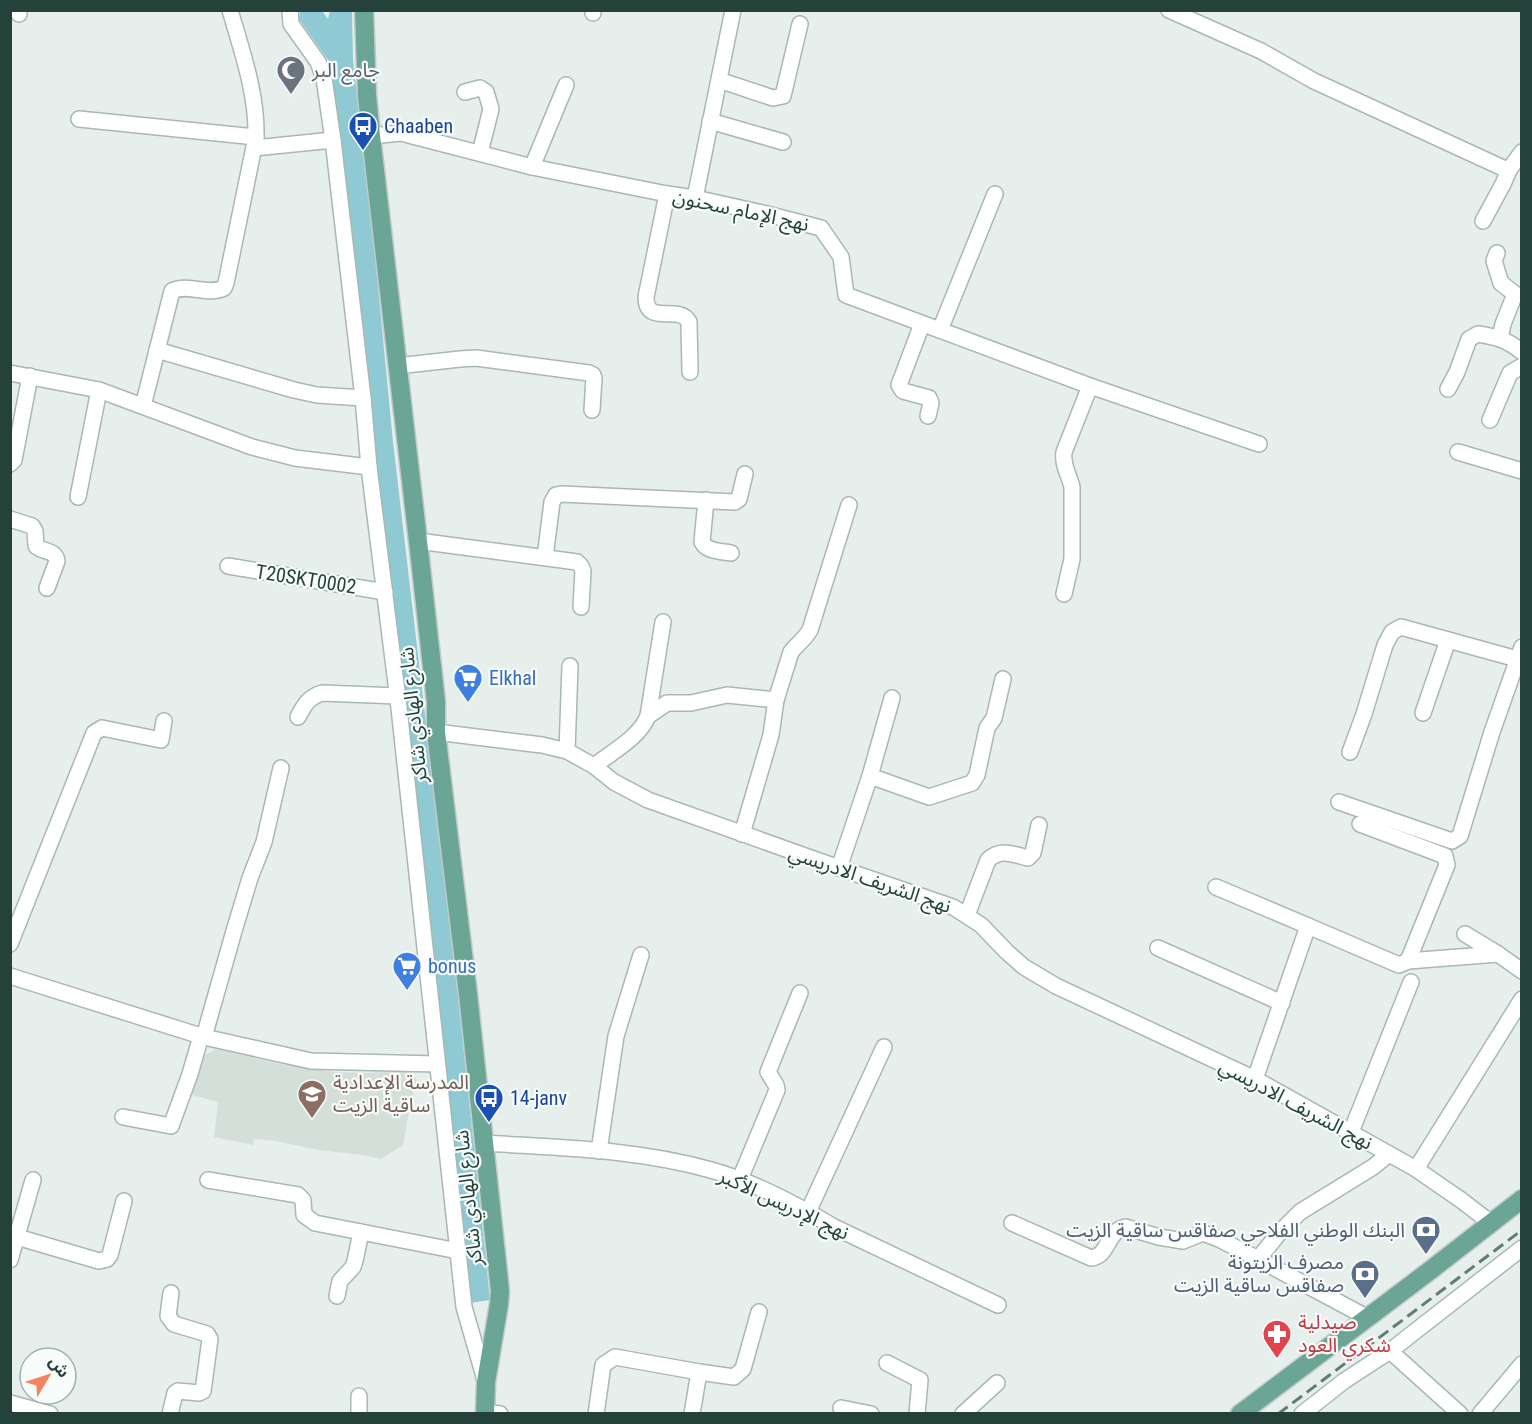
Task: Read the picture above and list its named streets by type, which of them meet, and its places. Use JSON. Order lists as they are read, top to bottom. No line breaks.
{"streets":{"main road":["شارع الهادي شاكر"],"street":["نهج الإمام سحنون","T20SKT0002","نهج الشريف الادريسي","نهج الإدريس الأكبر"]},"crossings":[["نهج الإمام سحنون","شارع الهادي شاكر"],["شارع الهادي شاكر","نهج الشريف الادريسي"],["شارع الهادي شاكر","نهج الإدريس الأكبر"]],"places":{"mosque":["جامع البر"],"bus stop":["Chaaben","14-janv"],"supermarket":["Elkhal","bonus"],"school or university":["المدرسة الإعدادية ساقية الزيت"],"bank":["البنك الوطني الفلاحي صفاقس ساقية الزيت","مصرف الزيتونة صفاقس ساقية الزيت"],"pharmacy":["صيدلية شكري العود"]},"north":"top right"}
